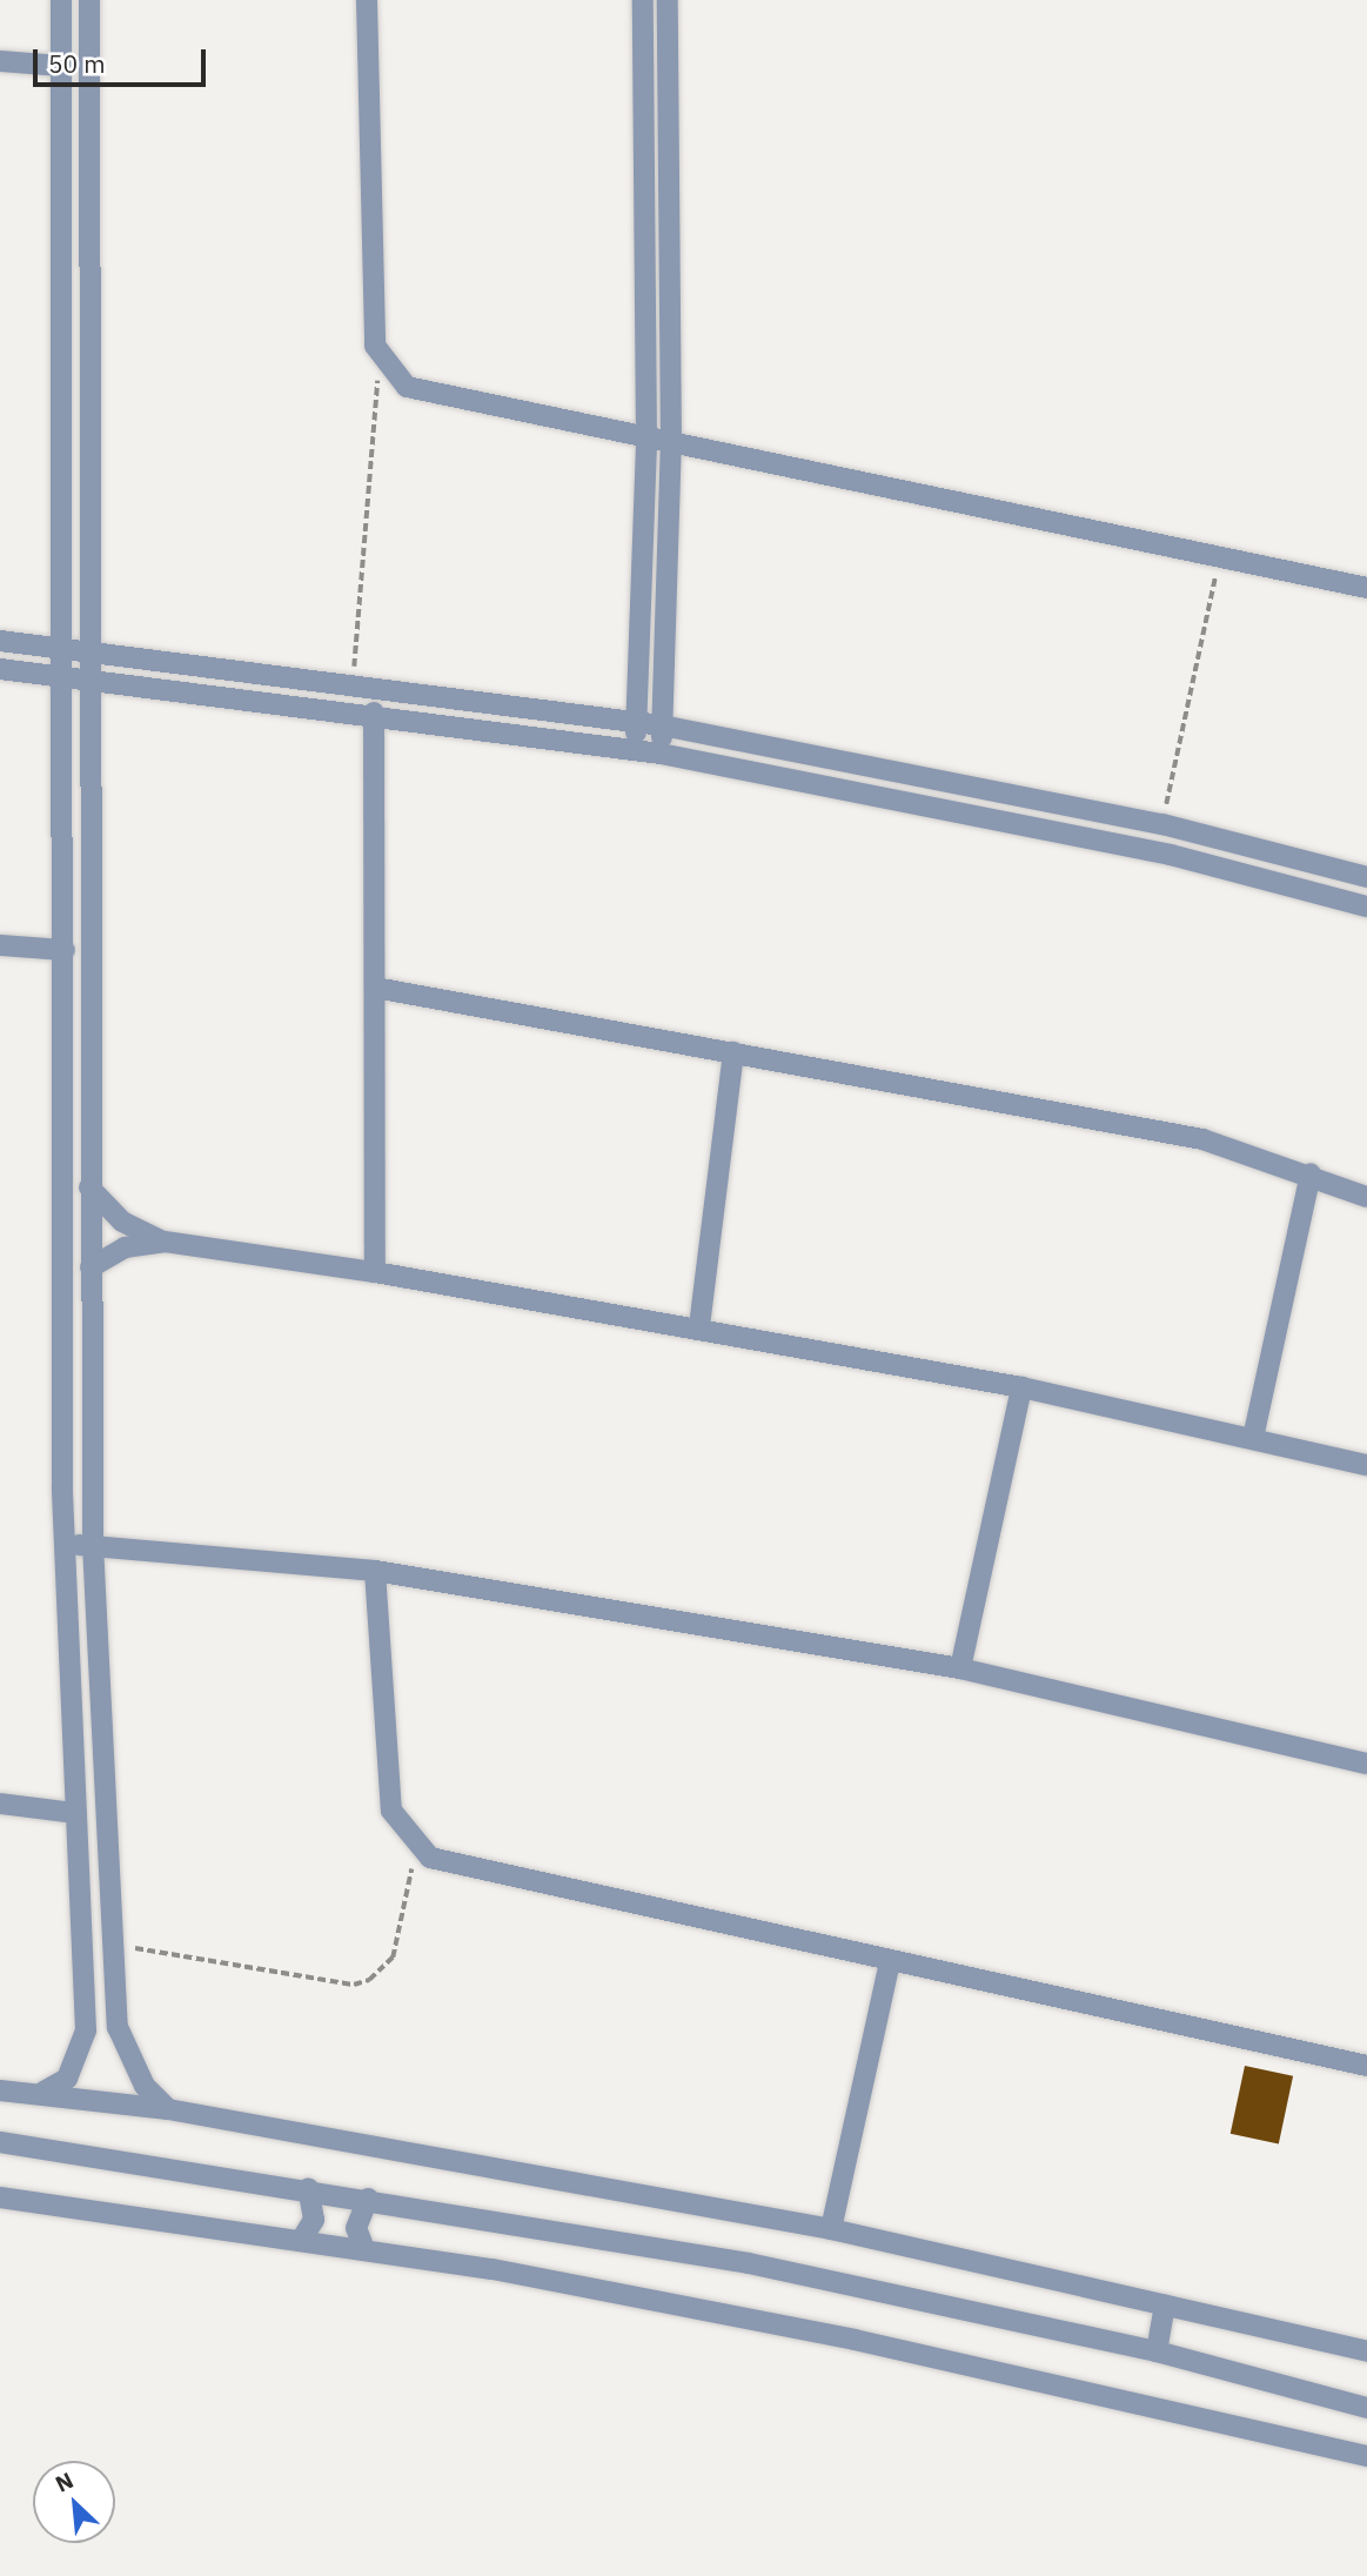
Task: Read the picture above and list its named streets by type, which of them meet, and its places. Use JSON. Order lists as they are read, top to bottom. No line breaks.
{"scale_bar":"50 m","north":"top left"}
